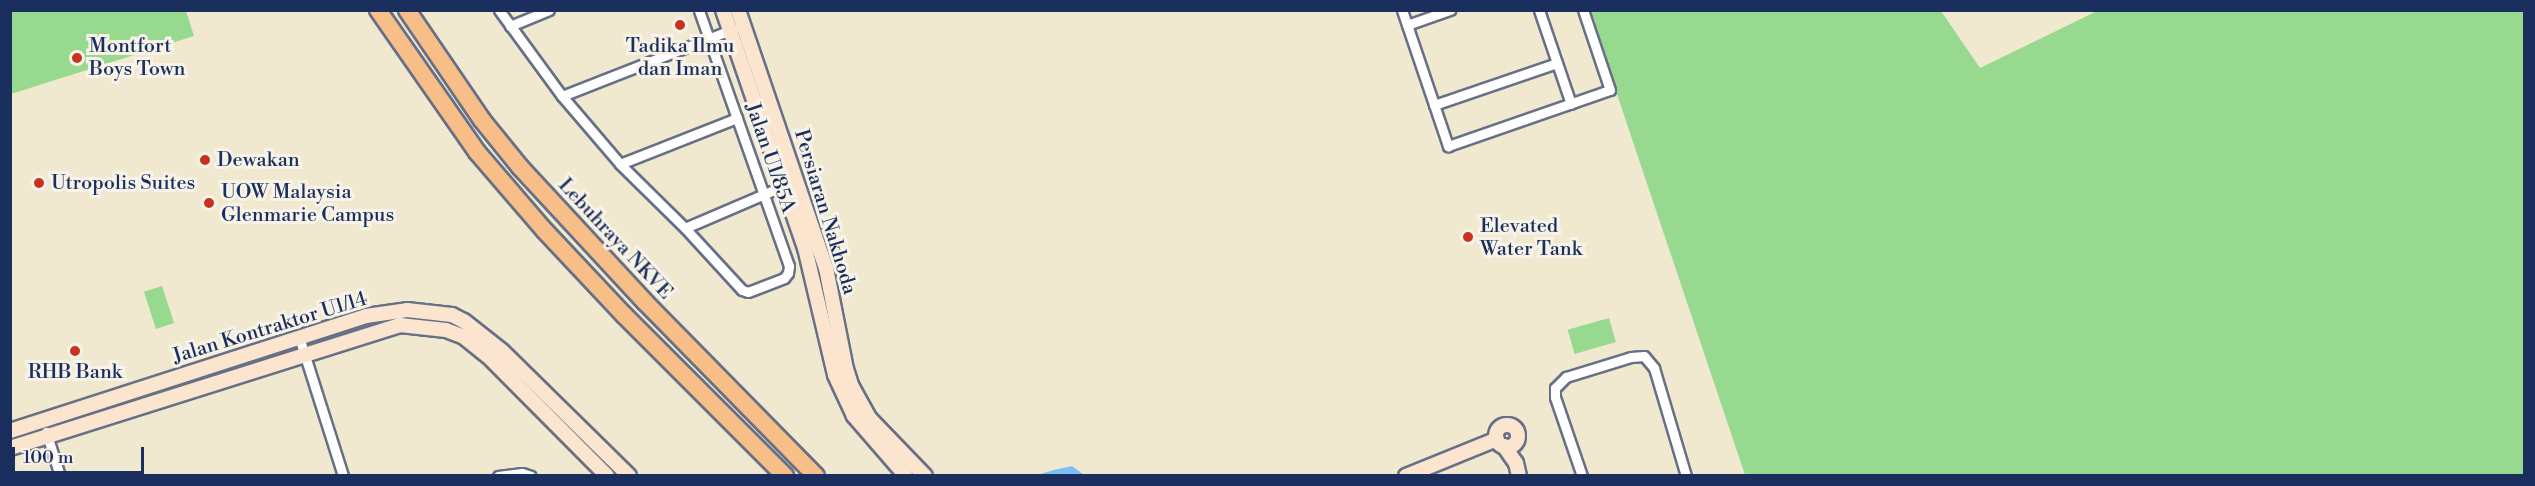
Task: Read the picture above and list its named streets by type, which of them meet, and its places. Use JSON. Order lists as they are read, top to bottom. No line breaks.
{"streets":{"highway":["Lebuhraya NKVE"],"street":["Jalan U1/85A","Persiaran Nakhoda","Jalan Kontraktor U1/14"]},"places":["Tadika Ilmu dan Iman","Montfort Boys Town","Dewakan","Utropolis Suites","UOW Malaysia Glenmarie Campus","Elevated Water Tank","RHB Bank"],"scale_bar":"100 m"}
